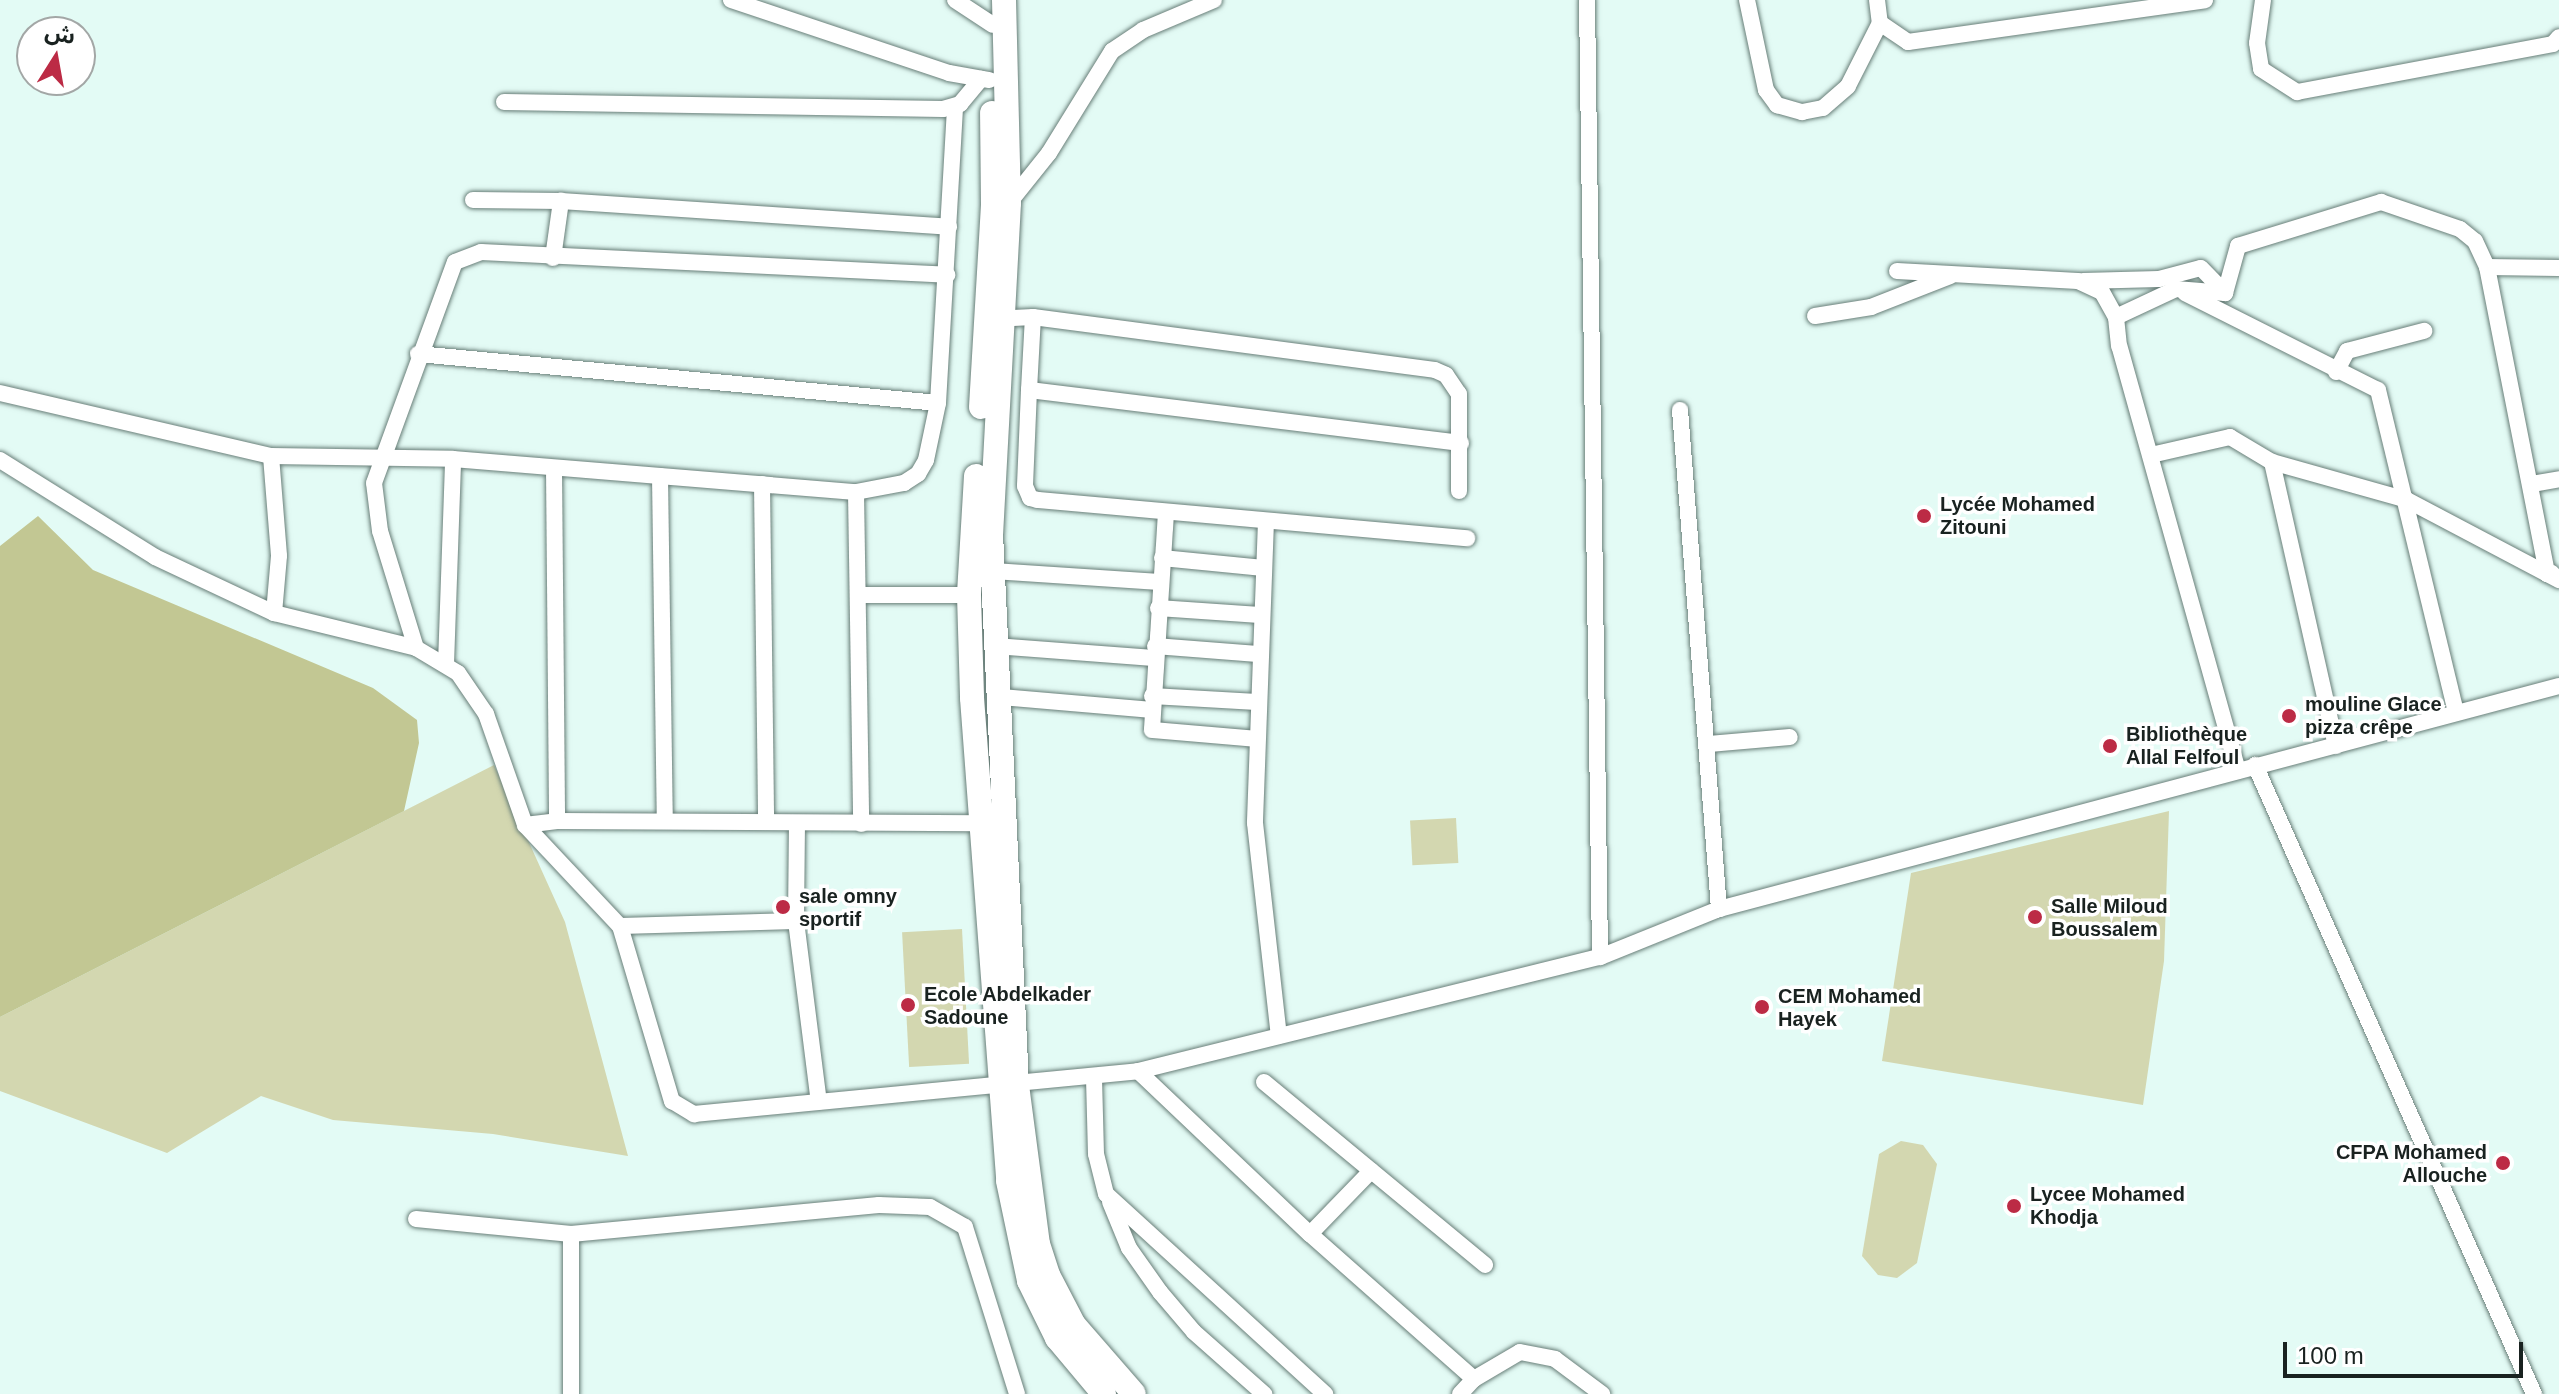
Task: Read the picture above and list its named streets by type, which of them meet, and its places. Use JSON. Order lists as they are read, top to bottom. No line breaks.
{"places":["Lycée Mohamed Zitouni","mouline Glace pizza crêpe","Bibliothèque Allal Felfoul","sale omny sportif","Salle Miloud Boussalem","Ecole Abdelkader Sadoune","CEM Mohamed Hayek","CFPA Mohamed Allouche","Lycee Mohamed Khodja"],"scale_bar":"100 m","north":"top"}
